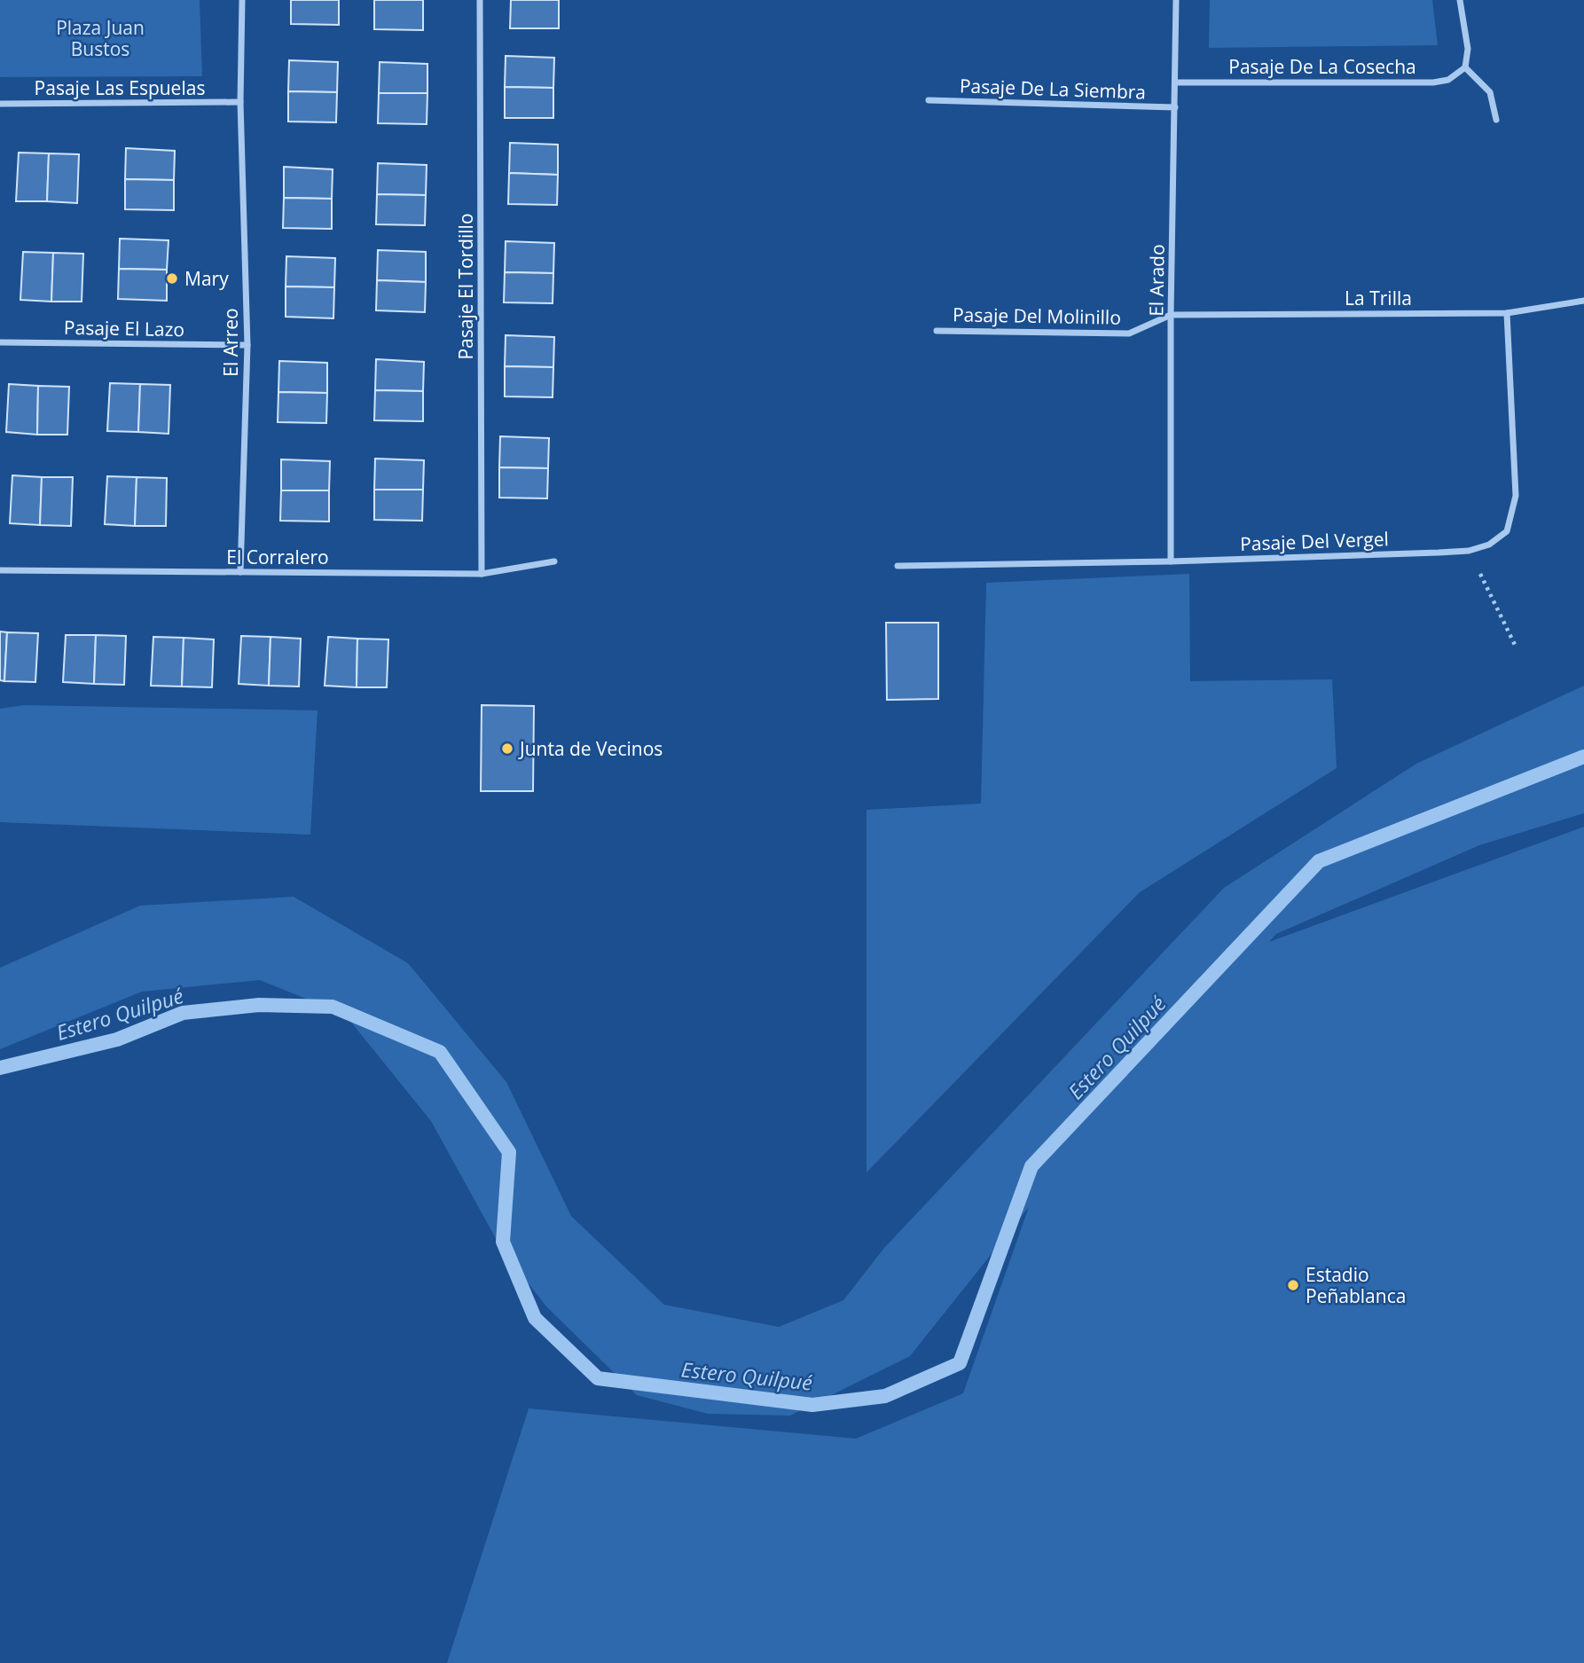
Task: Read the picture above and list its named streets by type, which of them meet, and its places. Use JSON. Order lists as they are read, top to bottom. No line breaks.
{"streets":{"street":["Pasaje De La Cosecha","Pasaje Las Espuelas","Pasaje De La Siembra","El Arado","Pasaje El Tordillo","La Trilla","Pasaje Del Molinillo","Pasaje El Lazo","El Arreo","Pasaje Del Vergel","El Corralero"]},"crossings":[["Pasaje De La Cosecha","El Arado"],["Pasaje Las Espuelas","El Arreo"],["Pasaje De La Siembra","El Arado"],["El Arado","La Trilla"],["El Arado","Pasaje Del Molinillo"],["El Arado","Pasaje Del Vergel"],["Pasaje El Tordillo","El Corralero"],["La Trilla","Pasaje Del Molinillo"],["La Trilla","Pasaje Del Vergel"],["Pasaje El Lazo","El Arreo"],["El Arreo","El Corralero"]],"water":["Estero Quilpué"],"parks":["Plaza Juan Bustos"],"places":["Mary","Junta de Vecinos","Estadio Peñablanca"]}
